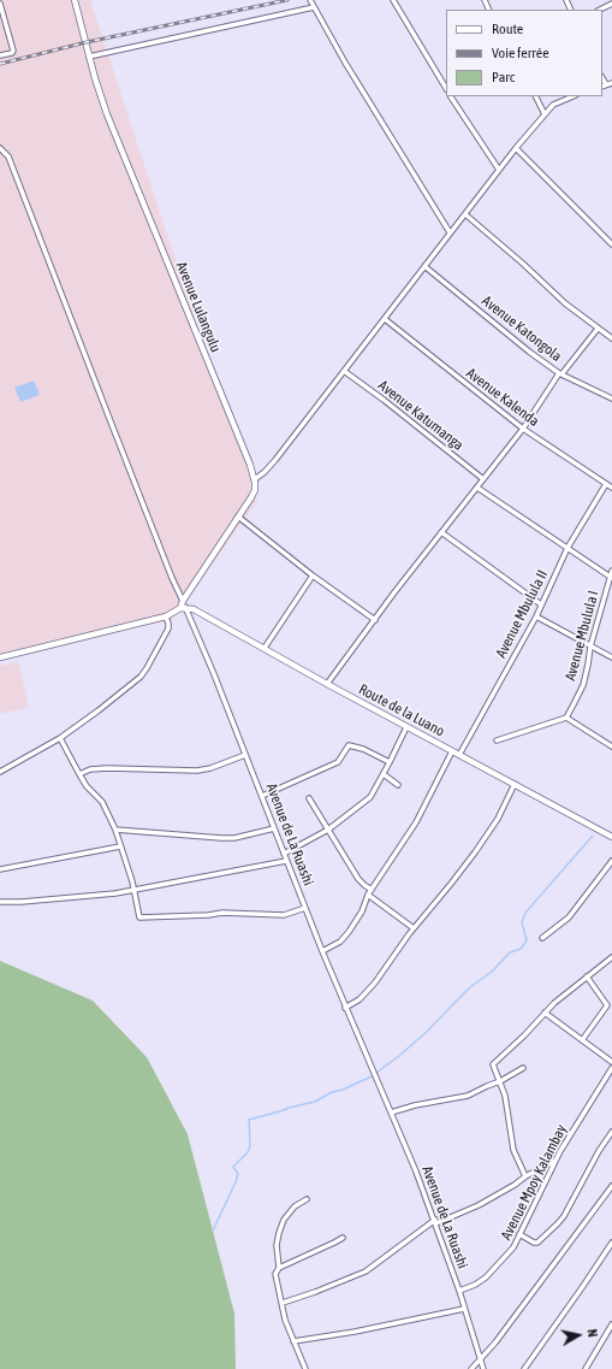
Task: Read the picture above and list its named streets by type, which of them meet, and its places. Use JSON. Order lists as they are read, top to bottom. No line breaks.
{"streets":{"street":["Avenue Lulangulu","Avenue Katongola","Avenue Kalenda","Avenue Katumanga","Avenue Mbulula II","Avenue Mbulula I","Route de la Luano","Avenue de La Ruashi","Avenue Mpoy Kalambay"]},"crossings":[["Avenue Kalenda","Avenue Mbulula II"],["Avenue Mbulula II","Route de la Luano"],["Route de la Luano","Avenue de La Ruashi"],["Avenue de La Ruashi","Avenue Mpoy Kalambay"]],"legend":["Route","Voie ferrée","Parc"],"north":"right"}
